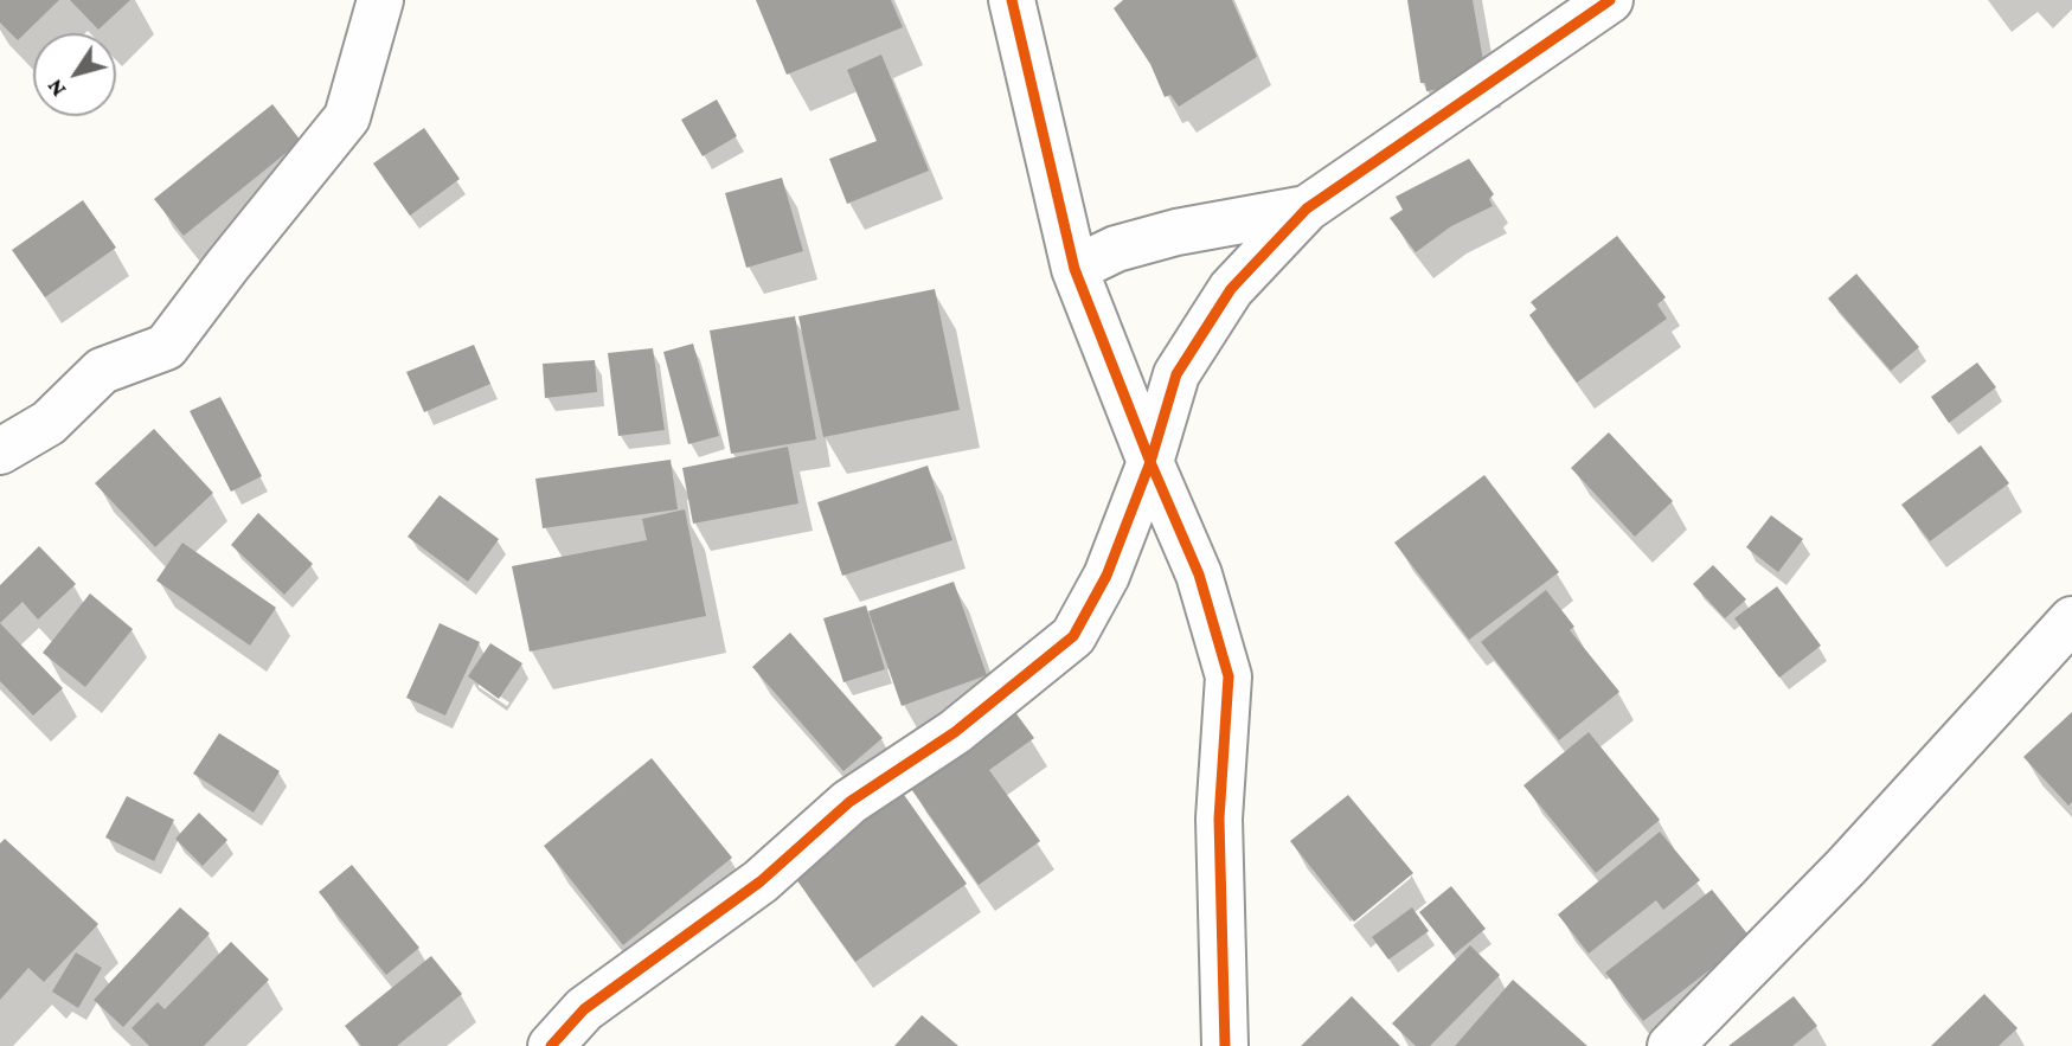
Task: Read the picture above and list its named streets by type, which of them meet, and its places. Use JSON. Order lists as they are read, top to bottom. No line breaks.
{"north":"bottom left"}
